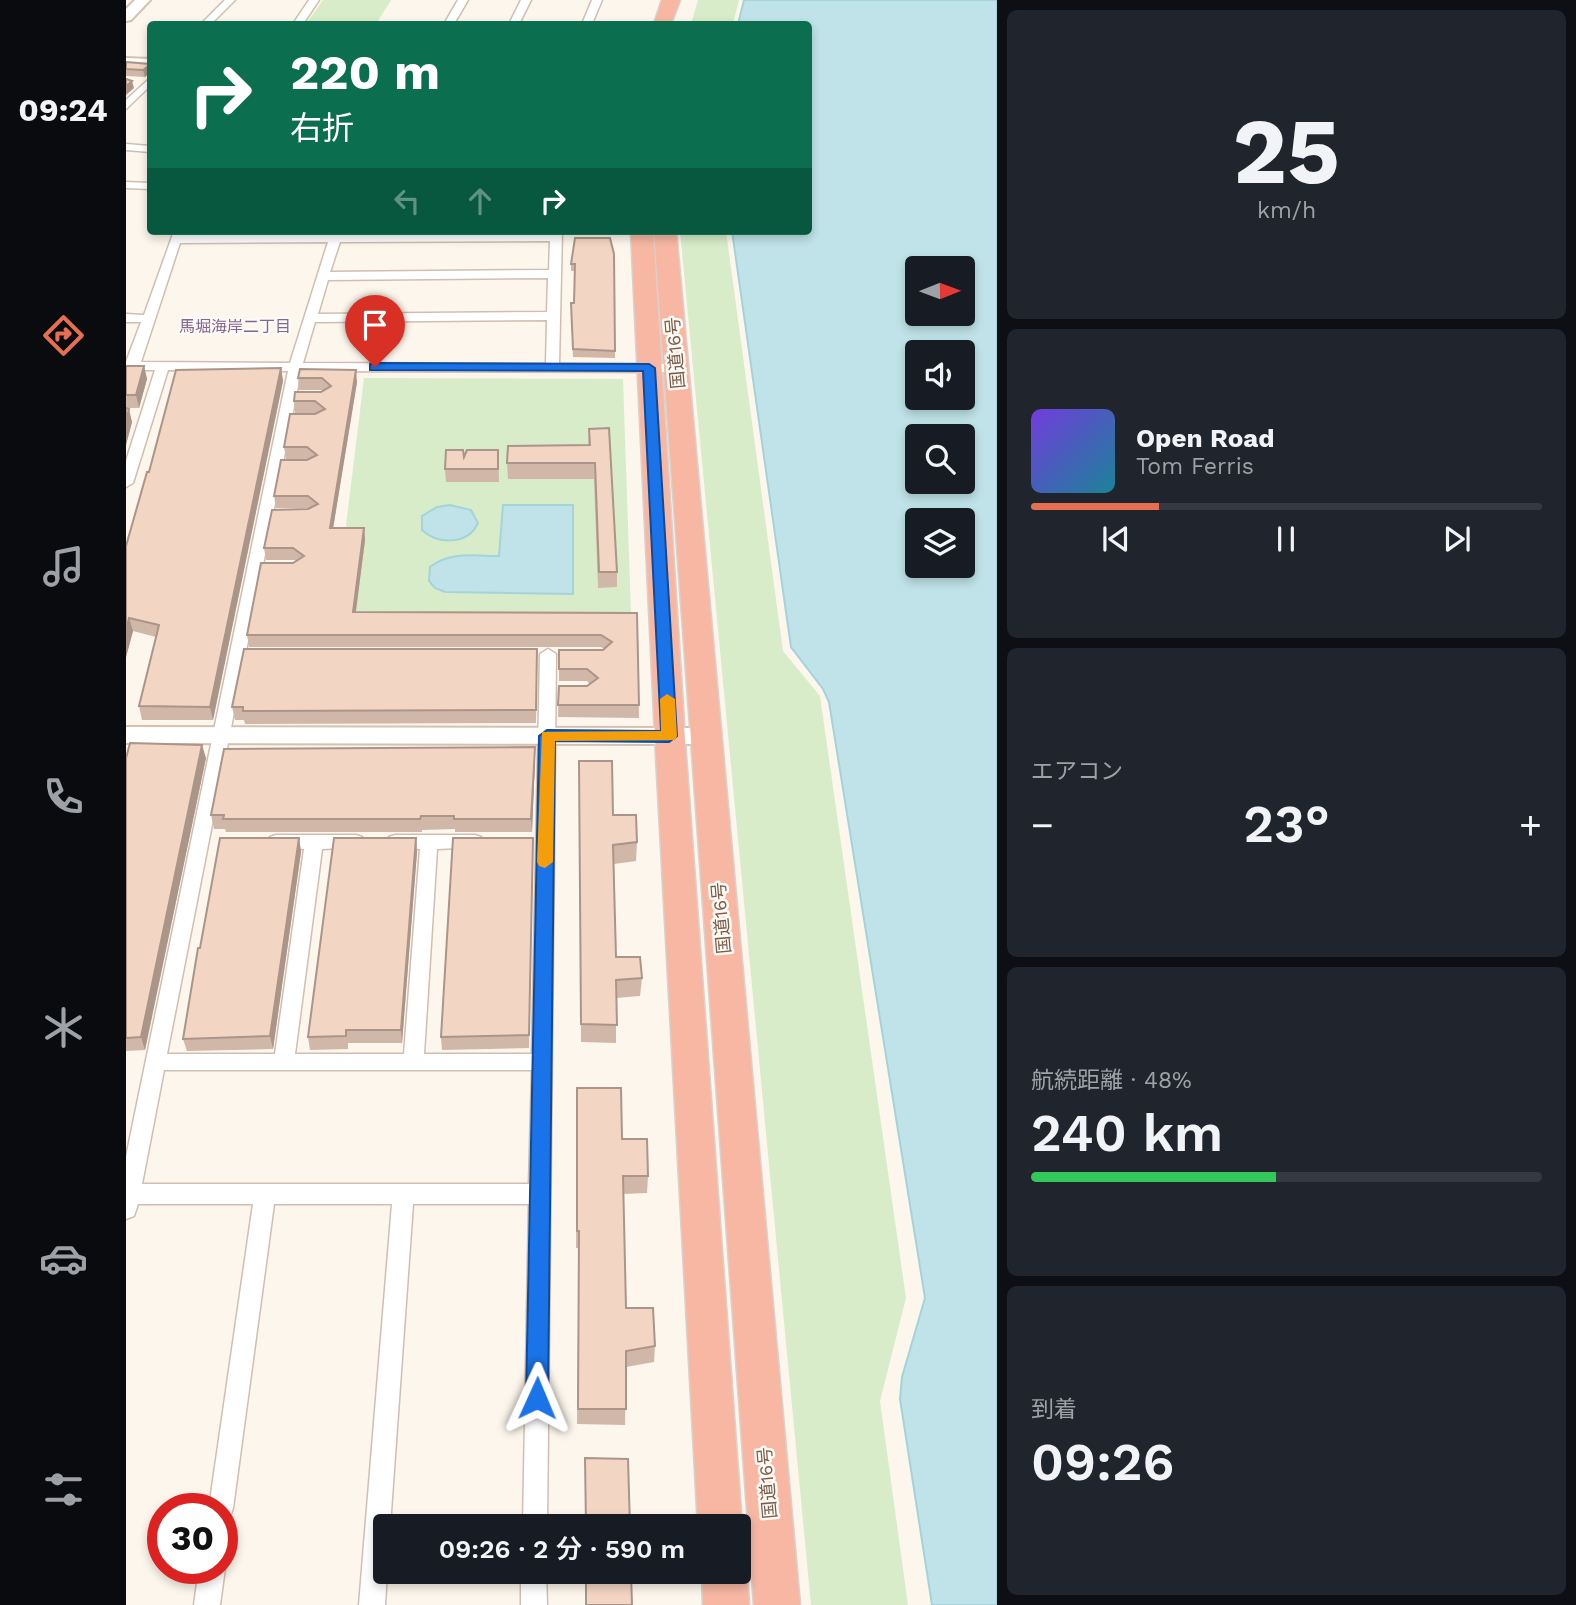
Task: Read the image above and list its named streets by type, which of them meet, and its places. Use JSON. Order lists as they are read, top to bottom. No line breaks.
{"streets":{"highway":["国道16号"]},"districts":["馬堀海岸二丁目"],"north":"right","page":{"tabs":"09:24","tile":[["25","km/h"],"エアコン",["航続距離 · 48%","240 km"],["到着","09:26"]],"turn":["220 m","右折"],"song":["Open Road","Tom Ferris"],"heat":["−","23°","+"],"limit":"30","trip":"09:26 · 2 分 · 590 m"}}
